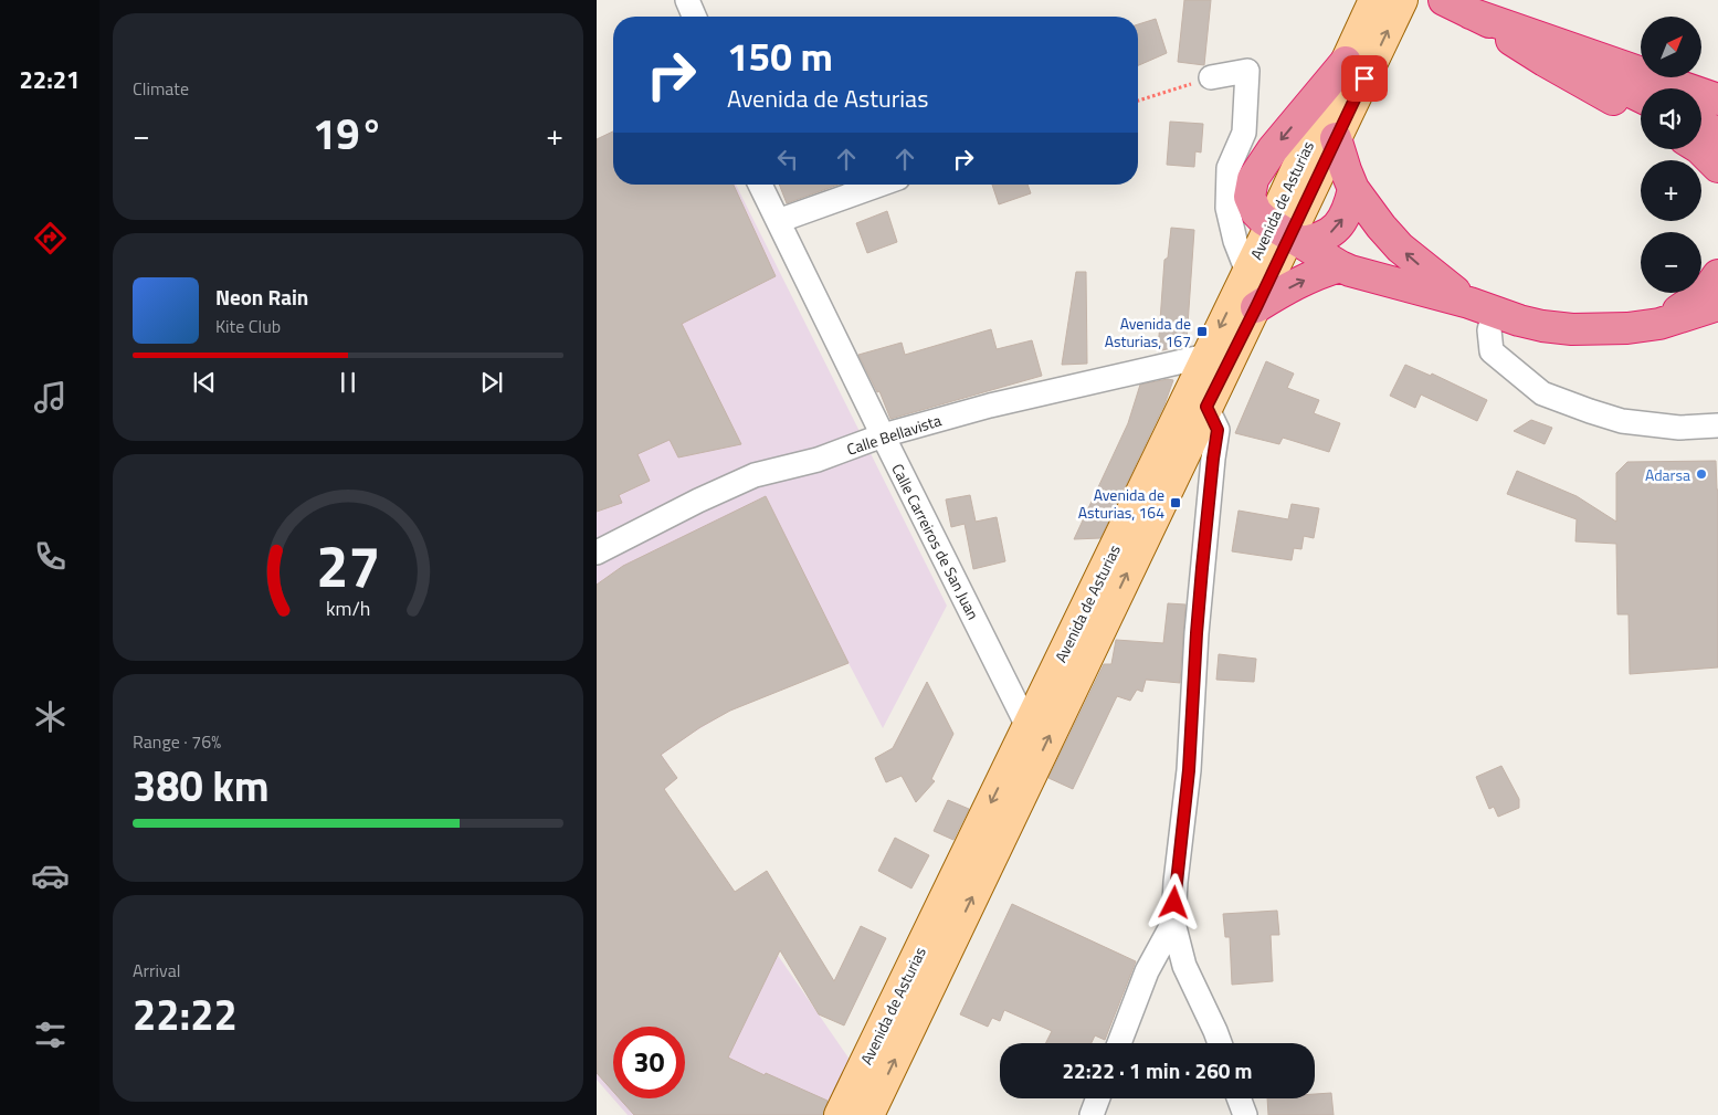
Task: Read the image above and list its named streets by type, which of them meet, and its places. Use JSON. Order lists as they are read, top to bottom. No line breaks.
{"streets":{"main road":["Avenida de Asturias"],"street":["Calle Bellavista","Calle Carreiros de San Juan"]},"crossings":[["Avenida de Asturias","Calle Bellavista"],["Avenida de Asturias","Calle Carreiros de San Juan"],["Calle Bellavista","Calle Carreiros de San Juan"]],"places":{"transit":["Avenida de Asturias, 167","Avenida de Asturias, 164"],"other":["Adarsa"]},"north":"top right","page":{"tabs":"22:21","tile":["Climate",["Range · 76%","380 km"],["Arrival","22:22"]],"map_buttons":["+","−"],"turn":["150 m","Avenida de Asturias"],"heat":["−","19°","+"],"song":["Neon Rain","Kite Club"],"limit":"30","trip":"22:22 · 1 min · 260 m","gauge":["27","km/h"]}}
